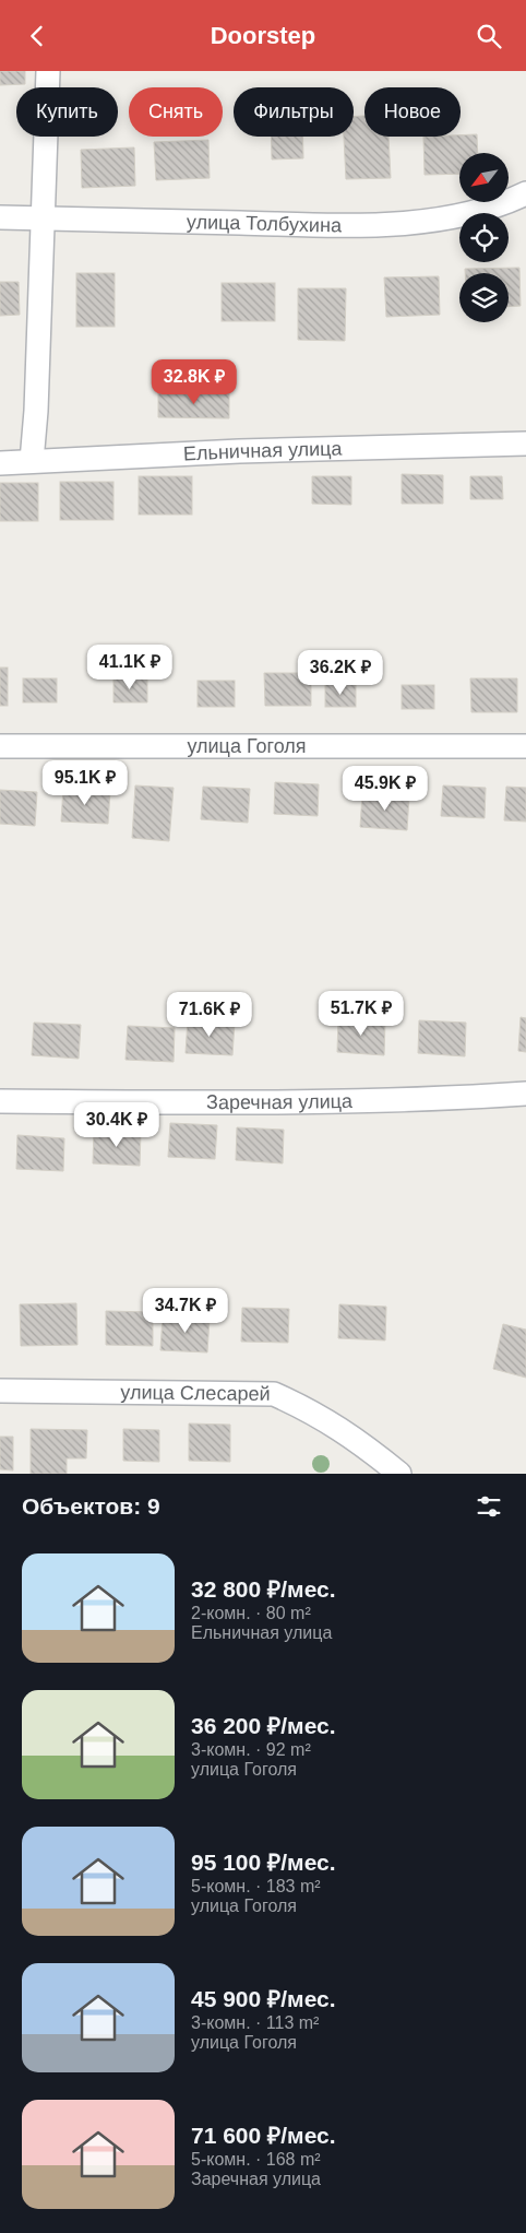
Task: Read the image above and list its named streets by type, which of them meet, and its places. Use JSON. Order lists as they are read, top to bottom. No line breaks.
{"streets":{"street":["улица Толбухина","Ельничная улица","улица Гоголя","Заречная улица","улица Слесарей"]},"north":"bottom left","page":{"header":"Doorstep","chip":["Купить","Снять","Фильтры","Новое"],"price":["32.8K ₽","41.1K ₽","36.2K ₽","95.1K ₽","45.9K ₽","51.7K ₽","71.6K ₽","30.4K ₽","34.7K ₽"],"heading":"Объектов: 9","list":[{"name":"32 800 ₽/мес.","note":"2-комн. · 80 m² · Ельничная улица"},{"name":"36 200 ₽/мес.","note":"3-комн. · 92 m² · улица Гоголя"},{"name":"95 100 ₽/мес.","note":"5-комн. · 183 m² · улица Гоголя"},{"name":"45 900 ₽/мес.","note":"3-комн. · 113 m² · улица Гоголя"},{"name":"71 600 ₽/мес.","note":"5-комн. · 168 m² · Заречная улица"}]}}
